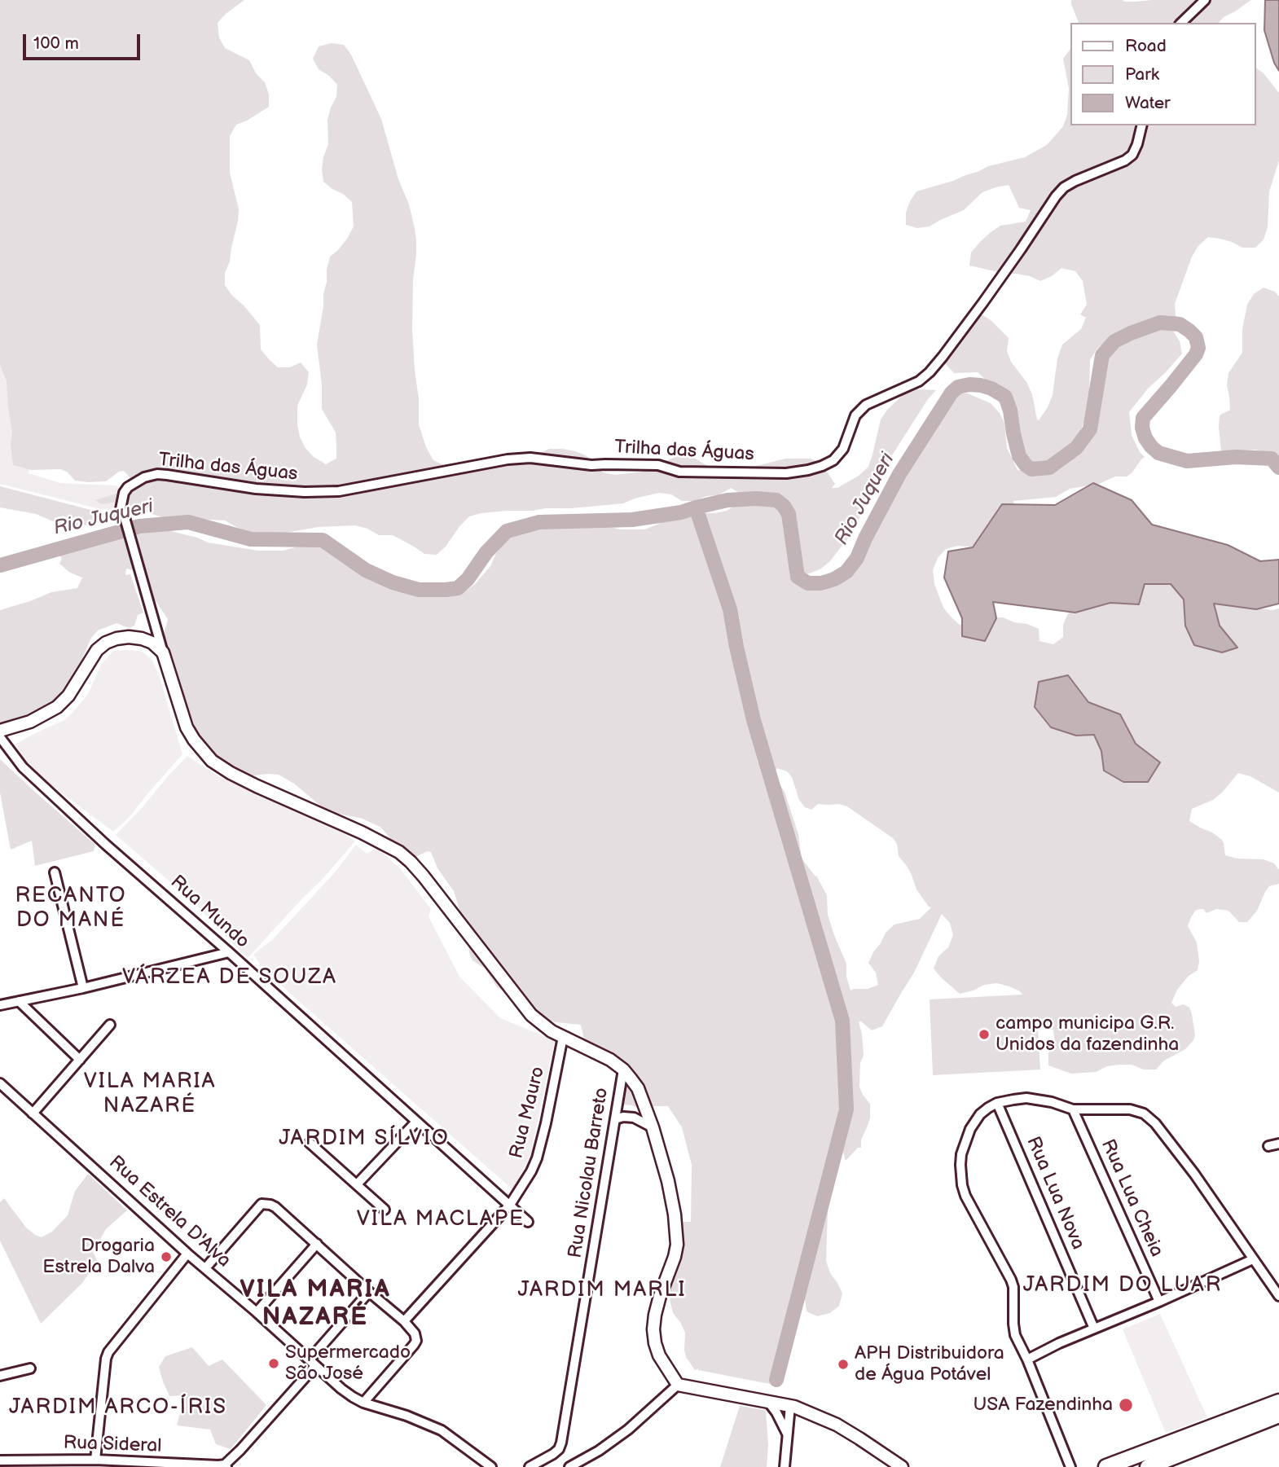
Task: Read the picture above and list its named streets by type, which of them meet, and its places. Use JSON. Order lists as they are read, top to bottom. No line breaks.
{"streets":{"street":["Trilha das Águas","Rua Mundo","Rua Mauro","Rua Nicolau Barreto","Rua Lua Nova","Rua Lua Cheia","Rua Estrela D'Alva","Rua Sideral"]},"crossings":[["Rua Mundo","Rua Mauro"]],"districts":["RECANTO DO MANÉ","VÁRZEA DE SOUZA","VILA MARIA NAZARÉ","JARDIM SÍLVIO","VILA MACLAPE","JARDIM DO LUAR","VILA MARIA NAZARÉ","JARDIM MARLI","JARDIM ARCO-ÍRIS"],"water":["Rio Juqueri"],"places":["campo municipa G.R. Unidos da fazendinha","Drogaria Estrela Dalva","Supermercado São José","APH Distribuidora de Água Potável","USA Fazendinha"],"legend":["Road","Park","Water"],"scale_bar":"100 m"}
